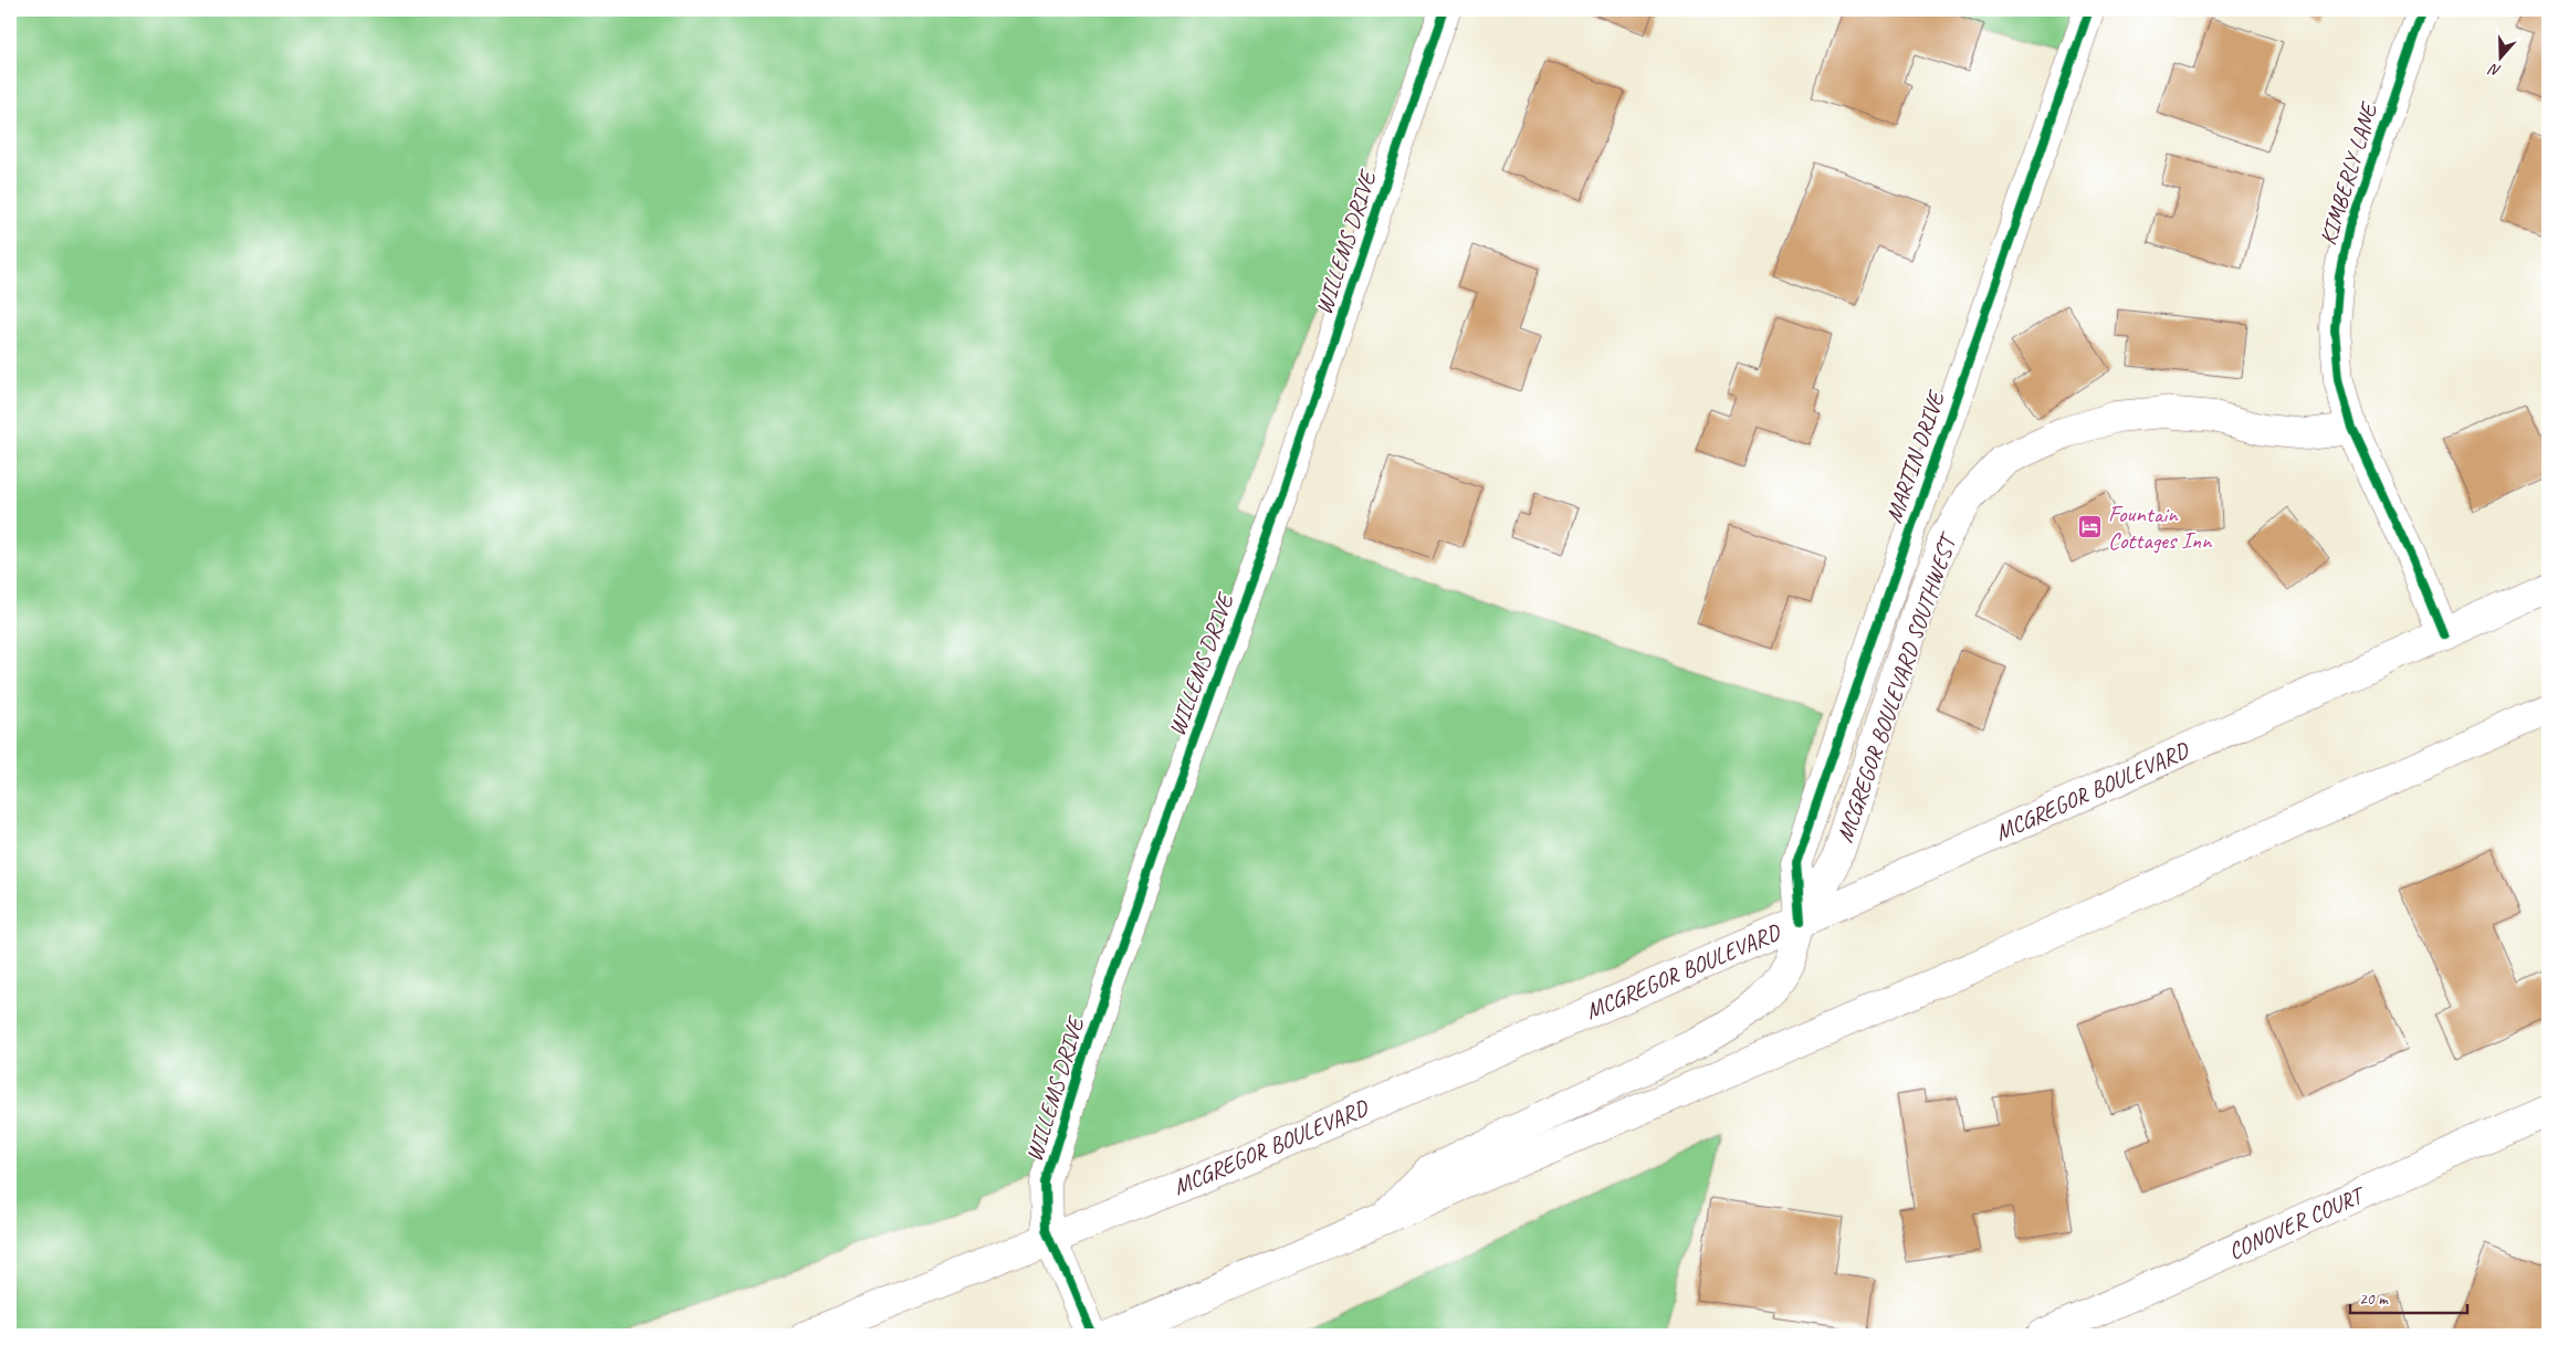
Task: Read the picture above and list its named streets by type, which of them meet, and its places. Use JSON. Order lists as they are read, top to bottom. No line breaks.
{"streets":{"street":["KIMBERLY LANE","WILLEMS DRIVE","MARTIN DRIVE","MCGREGOR BOULEVARD SOUTHWEST","MCGREGOR BOULEVARD","CONOVER COURT"]},"crossings":[["KIMBERLY LANE","MCGREGOR BOULEVARD SOUTHWEST"],["KIMBERLY LANE","MCGREGOR BOULEVARD"],["WILLEMS DRIVE","MCGREGOR BOULEVARD"],["MARTIN DRIVE","MCGREGOR BOULEVARD SOUTHWEST"],["MARTIN DRIVE","MCGREGOR BOULEVARD"],["MCGREGOR BOULEVARD SOUTHWEST","MCGREGOR BOULEVARD"]],"places":{"hotel":["Fountain Cottages Inn"]},"scale_bar":"20 m","north":"bottom"}
